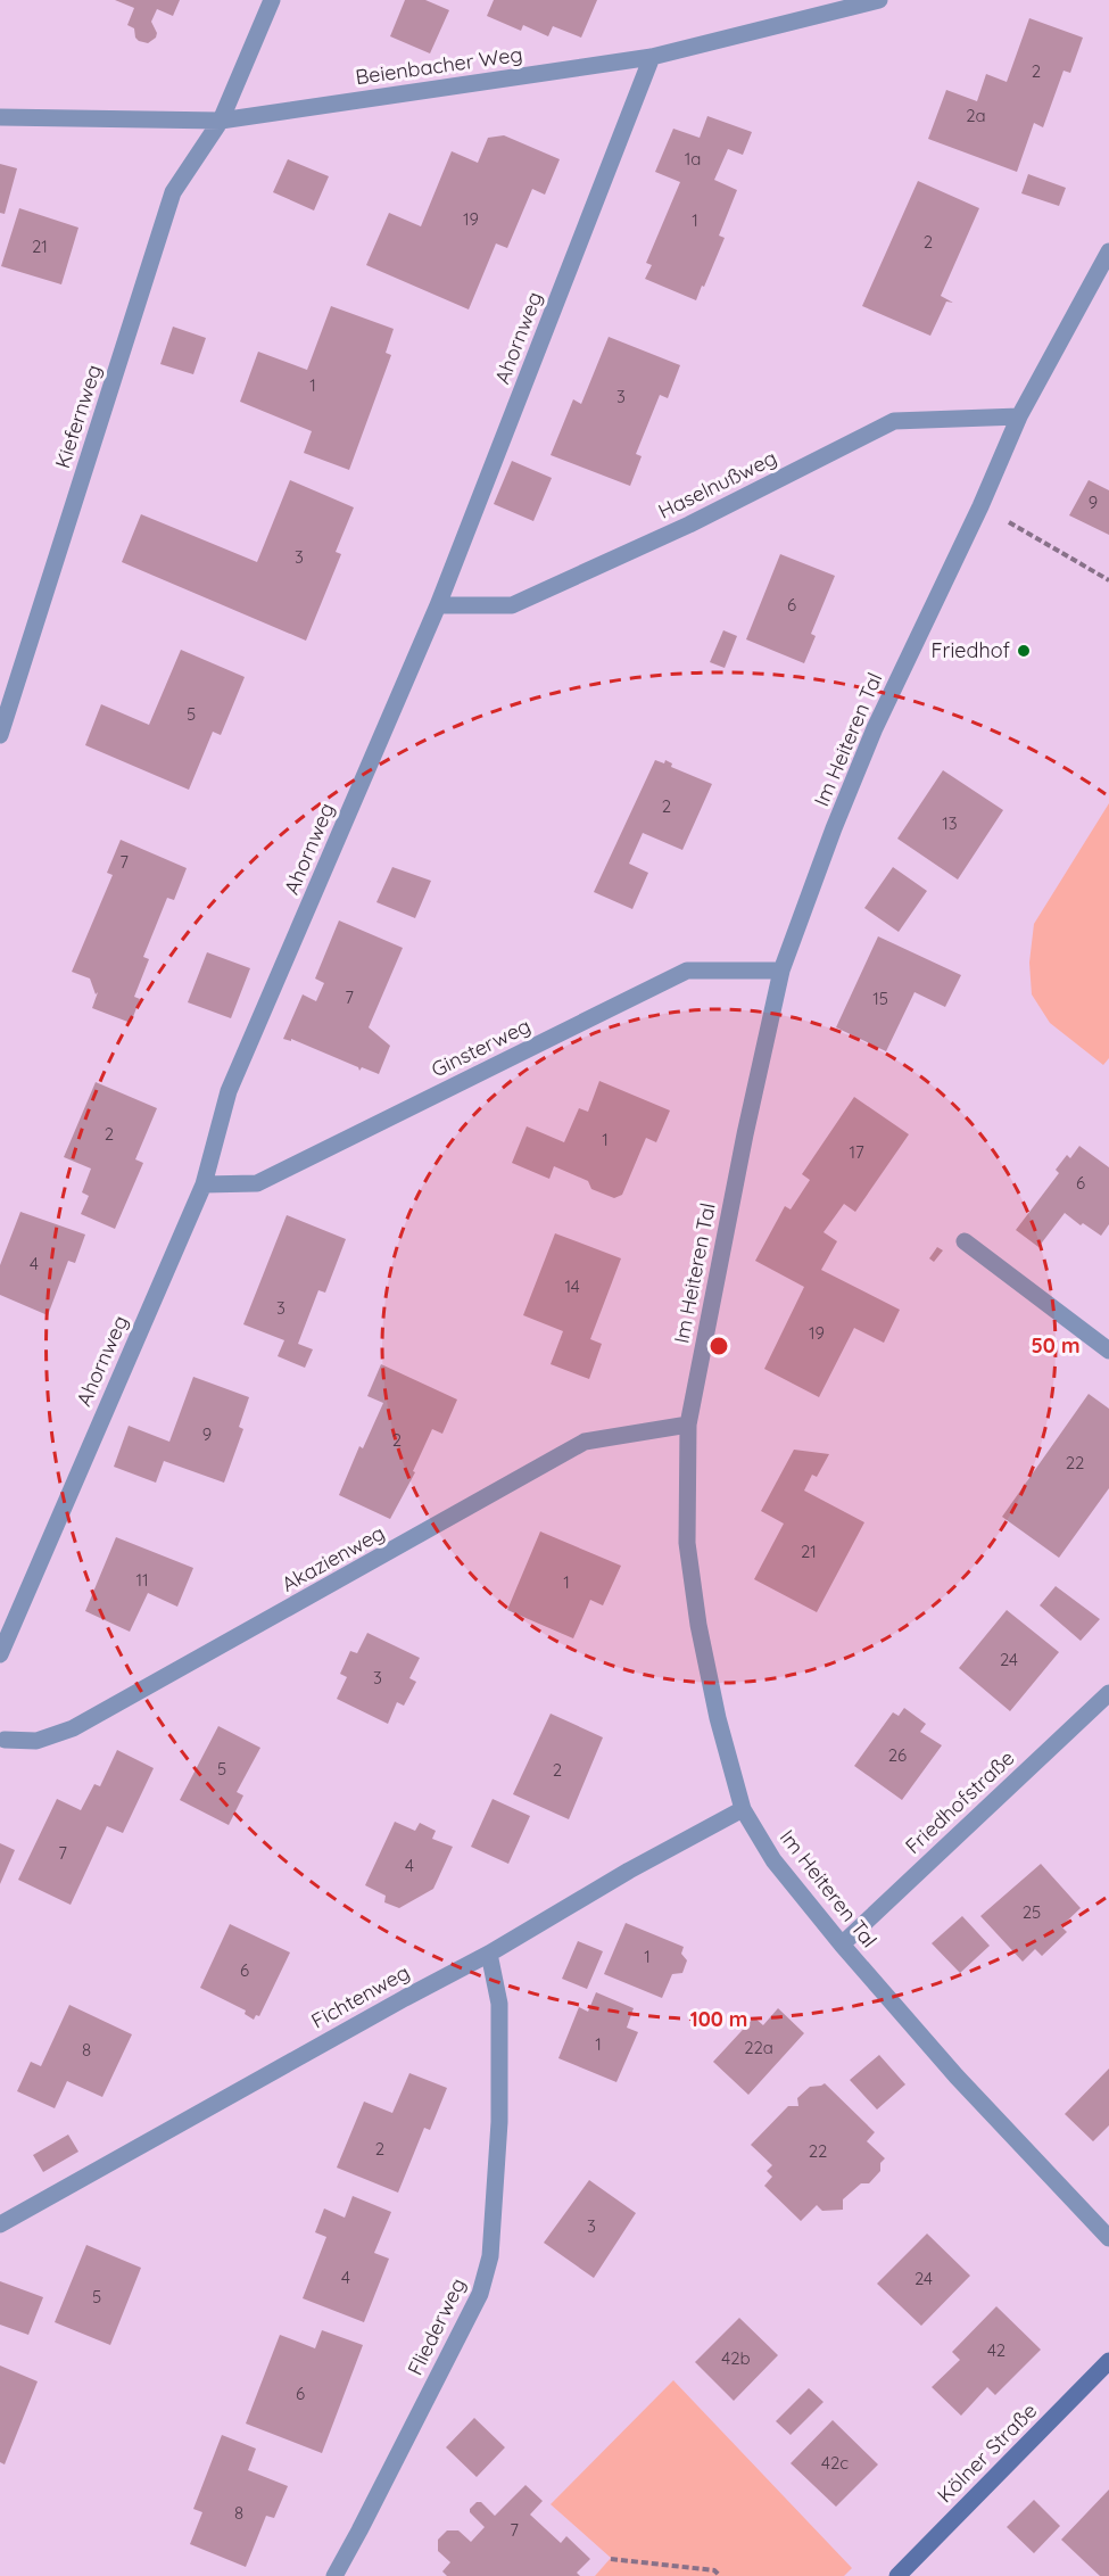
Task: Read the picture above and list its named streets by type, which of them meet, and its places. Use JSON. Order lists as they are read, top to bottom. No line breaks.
{"streets":{"main road":["Kölner Straße"],"street":["Beienbacher Weg","Ahornweg","Kiefernweg","Haselnußweg","Im Heiteren Tal","Ginsterweg","Akazienweg","Friedhofstraße","Fichtenweg","Fliederweg"]},"crossings":[["Beienbacher Weg","Ahornweg"],["Beienbacher Weg","Kiefernweg"],["Ahornweg","Haselnußweg"],["Ahornweg","Ginsterweg"],["Haselnußweg","Im Heiteren Tal"],["Im Heiteren Tal","Ginsterweg"],["Im Heiteren Tal","Akazienweg"],["Im Heiteren Tal","Friedhofstraße"],["Im Heiteren Tal","Fichtenweg"],["Fichtenweg","Fliederweg"]],"places":["Friedhof"],"house_numbers":["2","2a","1a","19","1","2","21","1","3","9","3","6","5","2","13","7","7","15","2","1","17","6","4","14","3","19","9","2","22","21","11","1","24","3","26","5","2","7","4","25","1","6","1","22a","8","2","22","3","4","24","5","42","42b","6","42c","8","7"],"rings":["50 m","100 m"]}
